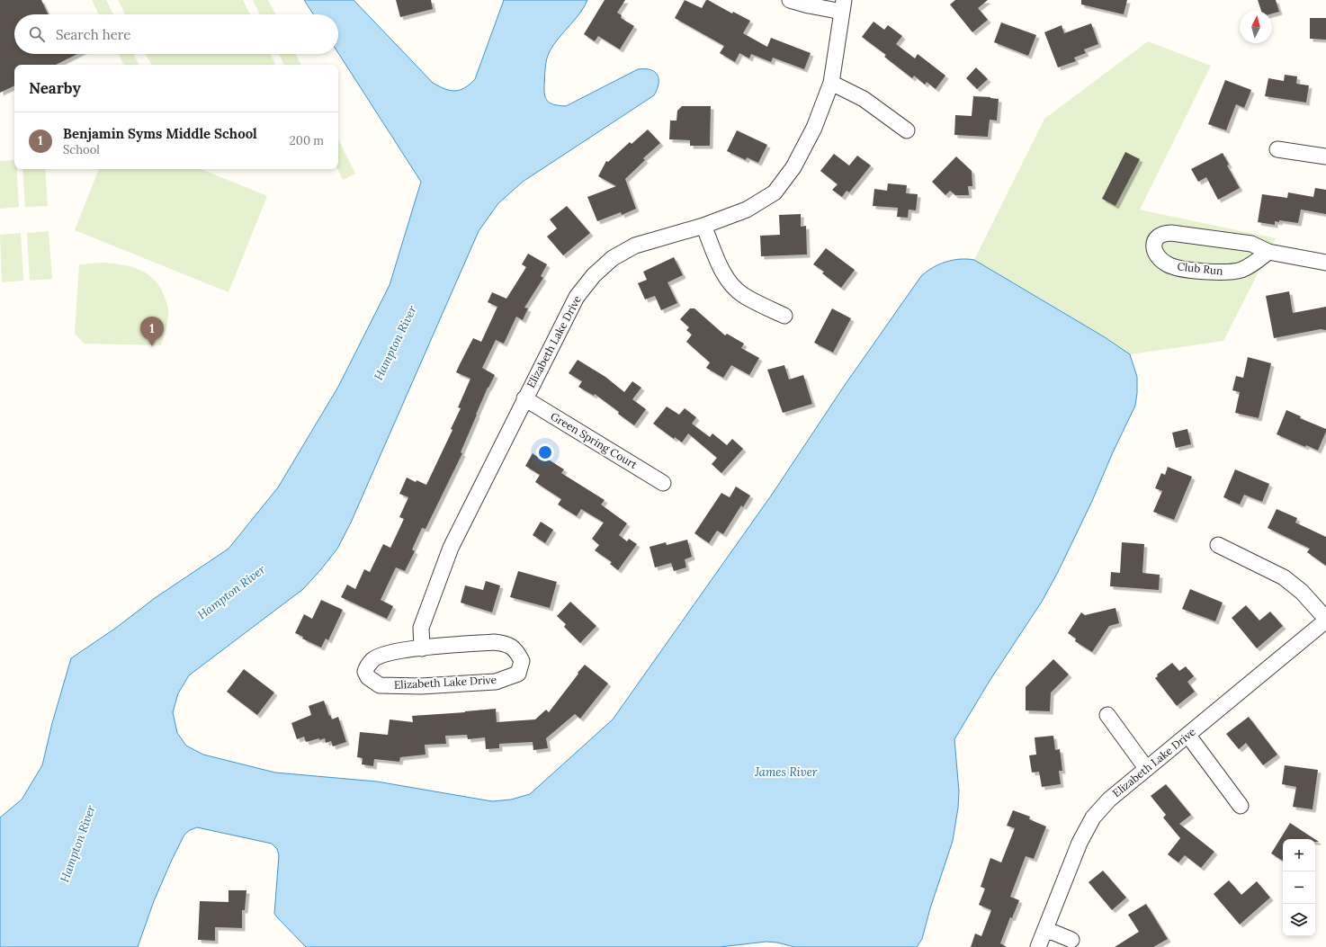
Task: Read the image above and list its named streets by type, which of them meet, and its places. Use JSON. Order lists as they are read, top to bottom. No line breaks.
{"streets":{"street":["Club Run","Elizabeth Lake Drive","Green Spring Court"]},"crossings":[["Elizabeth Lake Drive","Green Spring Court"]],"water":["Hampton River","James River"],"north":"top","page":{"search":"Search here","heading":"Nearby","list":[{"mark":"1","name":"Benjamin Syms Middle School","note":"School","value":"200 m"}],"pins":"1","map_buttons":["+","−"]}}
